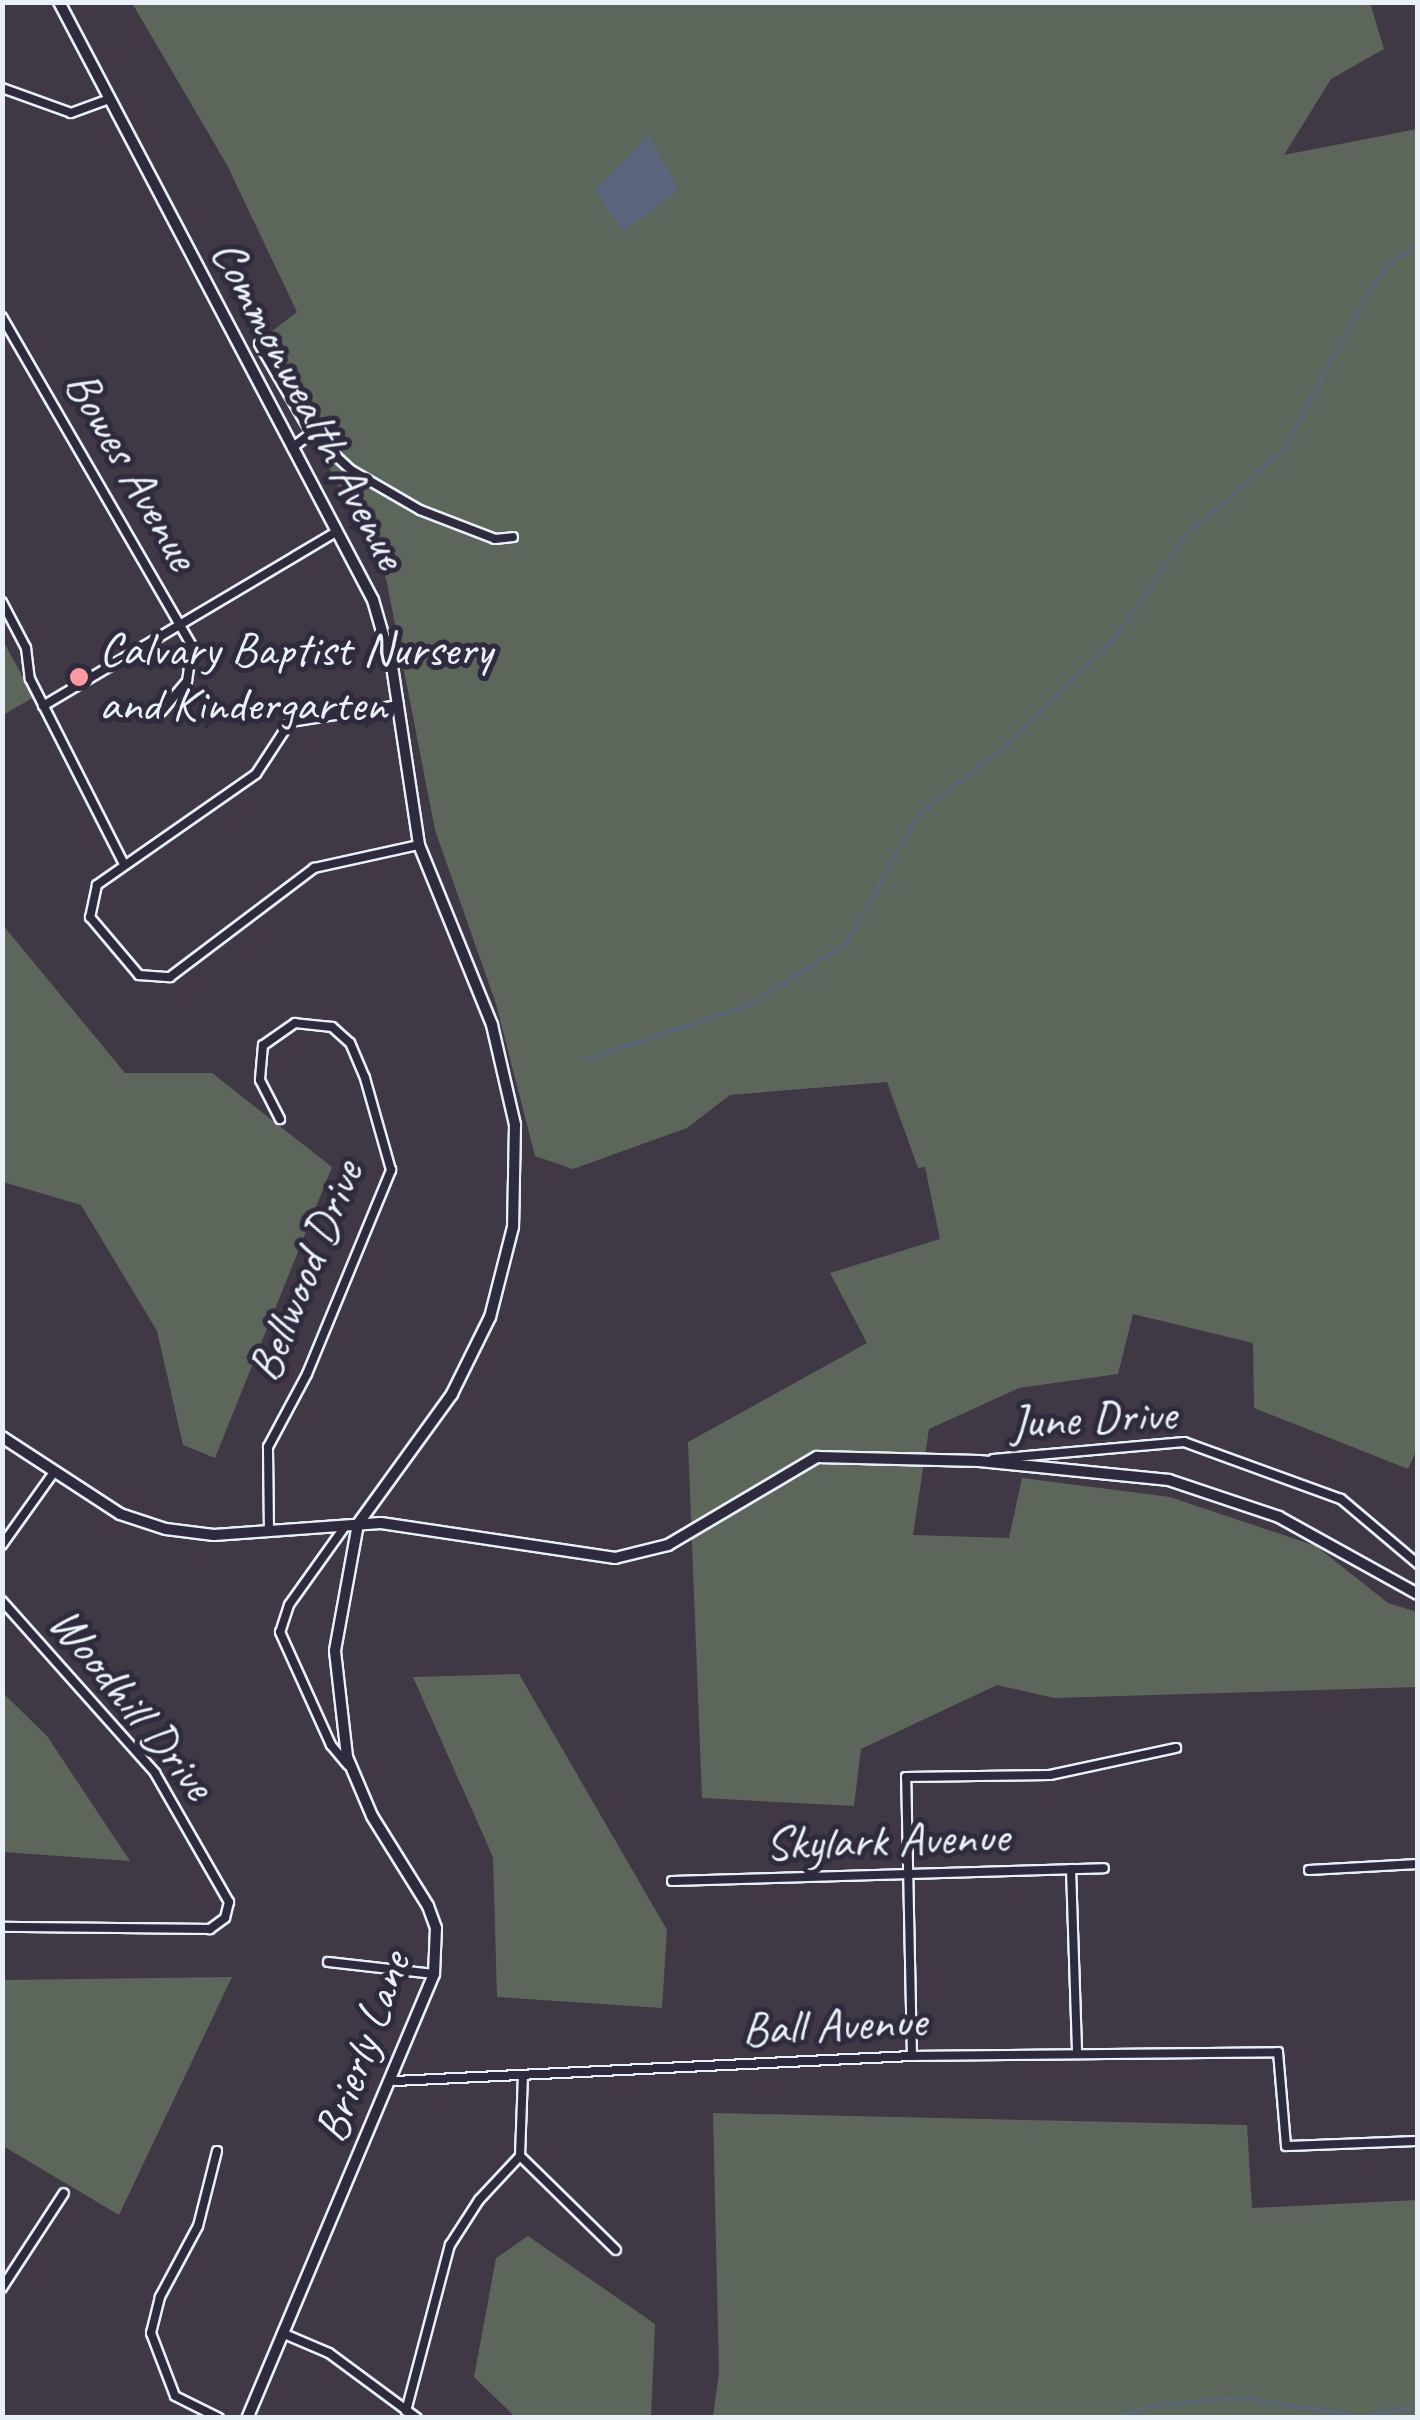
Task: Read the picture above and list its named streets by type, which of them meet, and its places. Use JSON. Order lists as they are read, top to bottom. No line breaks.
{"streets":{"street":["Commonwealth Avenue","Bowes Avenue","Bellwood Drive","June Drive","Woodhill Drive","Skylark Avenue","Ball Avenue","Brierly Lane"]},"crossings":[["Commonwealth Avenue","Brierly Lane"],["Ball Avenue","Brierly Lane"]],"places":["Calvary Baptist Nursery and Kindergarten"]}
